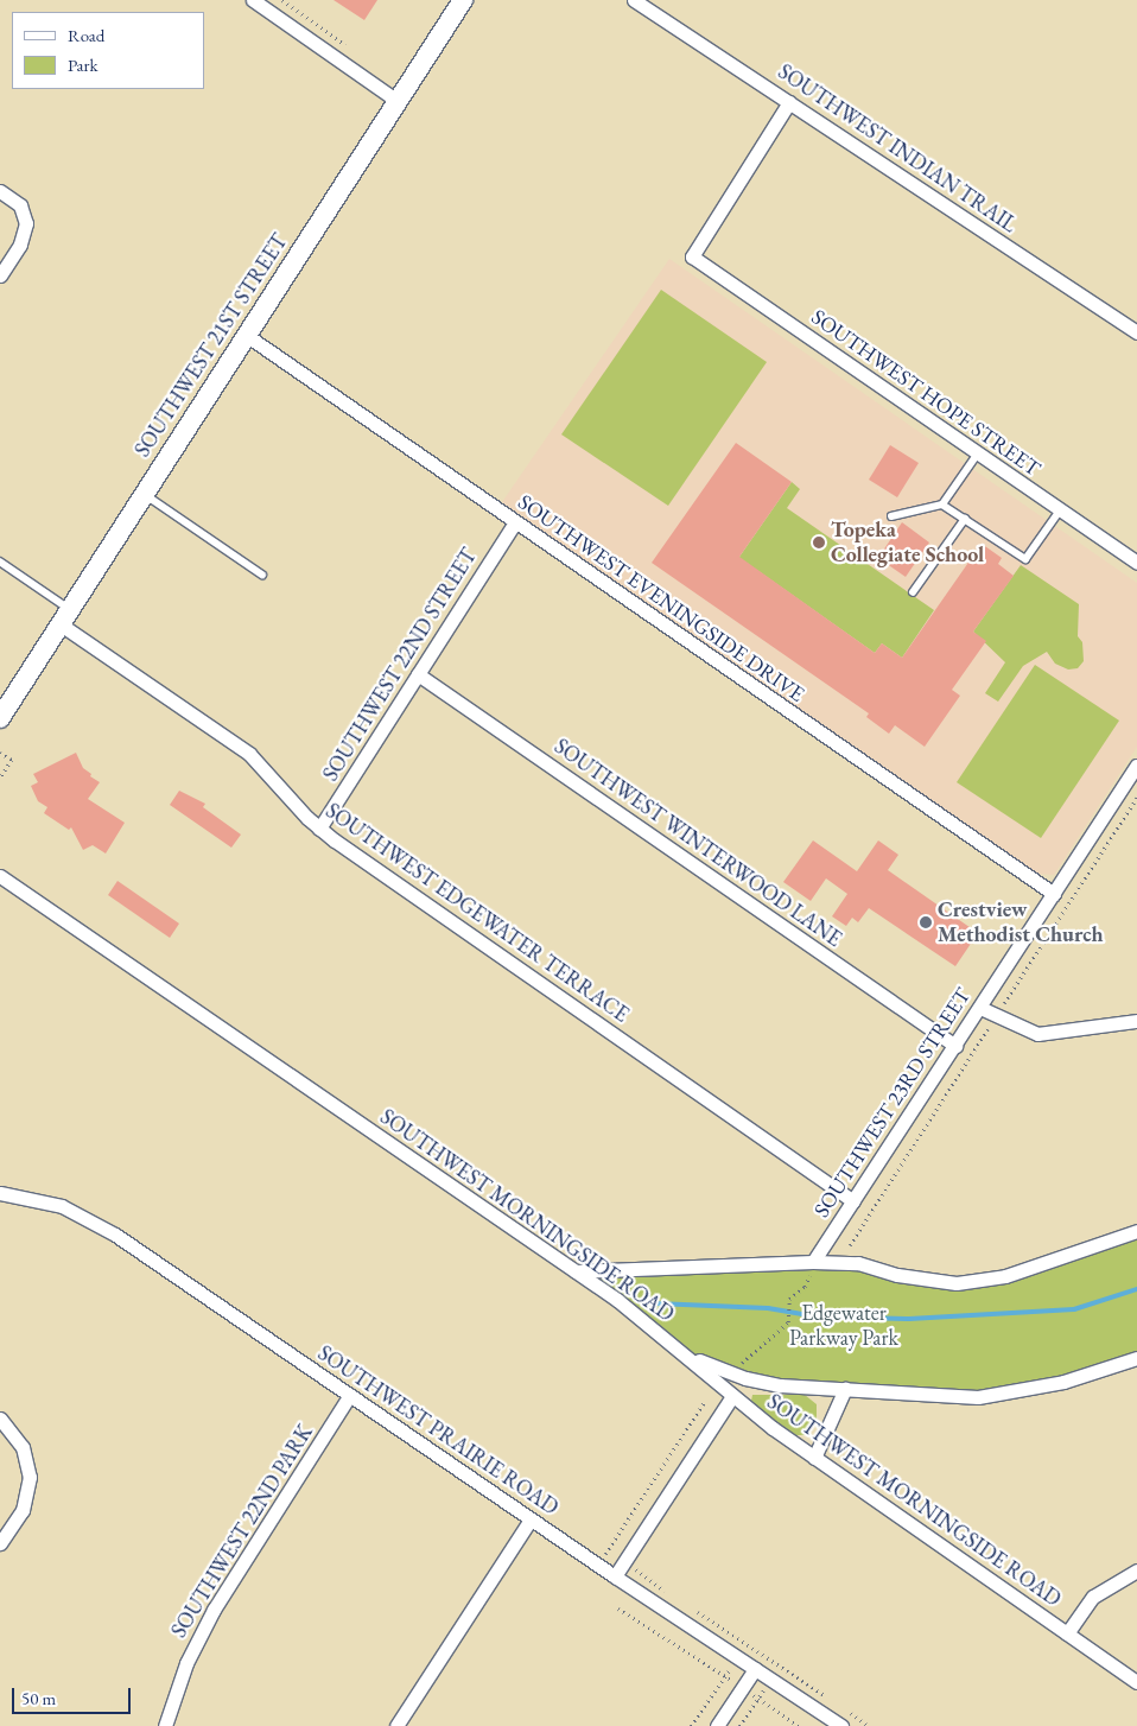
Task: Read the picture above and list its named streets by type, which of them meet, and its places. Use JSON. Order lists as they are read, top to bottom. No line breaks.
{"streets":{"main road":["SOUTHWEST 21ST STREET"],"street":["SOUTHWEST INDIAN TRAIL","SOUTHWEST HOPE STREET","SOUTHWEST EVENINGSIDE DRIVE","SOUTHWEST 22ND STREET","SOUTHWEST WINTERWOOD LANE","SOUTHWEST EDGEWATER TERRACE","SOUTHWEST 23RD STREET","SOUTHWEST MORNINGSIDE ROAD","SOUTHWEST PRAIRIE ROAD","SOUTHWEST 22ND PARK"]},"crossings":[["SOUTHWEST INDIAN TRAIL","SOUTHWEST HOPE STREET"],["SOUTHWEST 21ST STREET","SOUTHWEST EVENINGSIDE DRIVE"],["SOUTHWEST 21ST STREET","SOUTHWEST EDGEWATER TERRACE"],["SOUTHWEST EVENINGSIDE DRIVE","SOUTHWEST 22ND STREET"],["SOUTHWEST EVENINGSIDE DRIVE","SOUTHWEST 23RD STREET"],["SOUTHWEST 22ND STREET","SOUTHWEST WINTERWOOD LANE"],["SOUTHWEST 22ND STREET","SOUTHWEST EDGEWATER TERRACE"],["SOUTHWEST WINTERWOOD LANE","SOUTHWEST 23RD STREET"],["SOUTHWEST EDGEWATER TERRACE","SOUTHWEST 23RD STREET"],["SOUTHWEST PRAIRIE ROAD","SOUTHWEST 22ND PARK"]],"parks":["Edgewater Parkway Park"],"places":["Topeka Collegiate School","Crestview Methodist Church"],"legend":["Road","Park"],"scale_bar":"50 m"}
